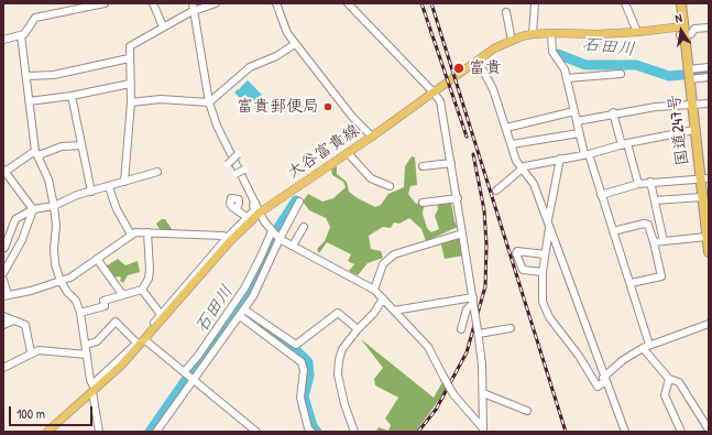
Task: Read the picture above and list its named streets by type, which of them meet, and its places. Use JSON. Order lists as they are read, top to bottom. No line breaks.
{"streets":{"highway":["国道247号"],"main road":["大谷富貴線"]},"crossings":[["国道247号","大谷富貴線"]],"water":["石田川"],"places":["富貴","富貴郵便局"],"scale_bar":"100 m","north":"top"}
